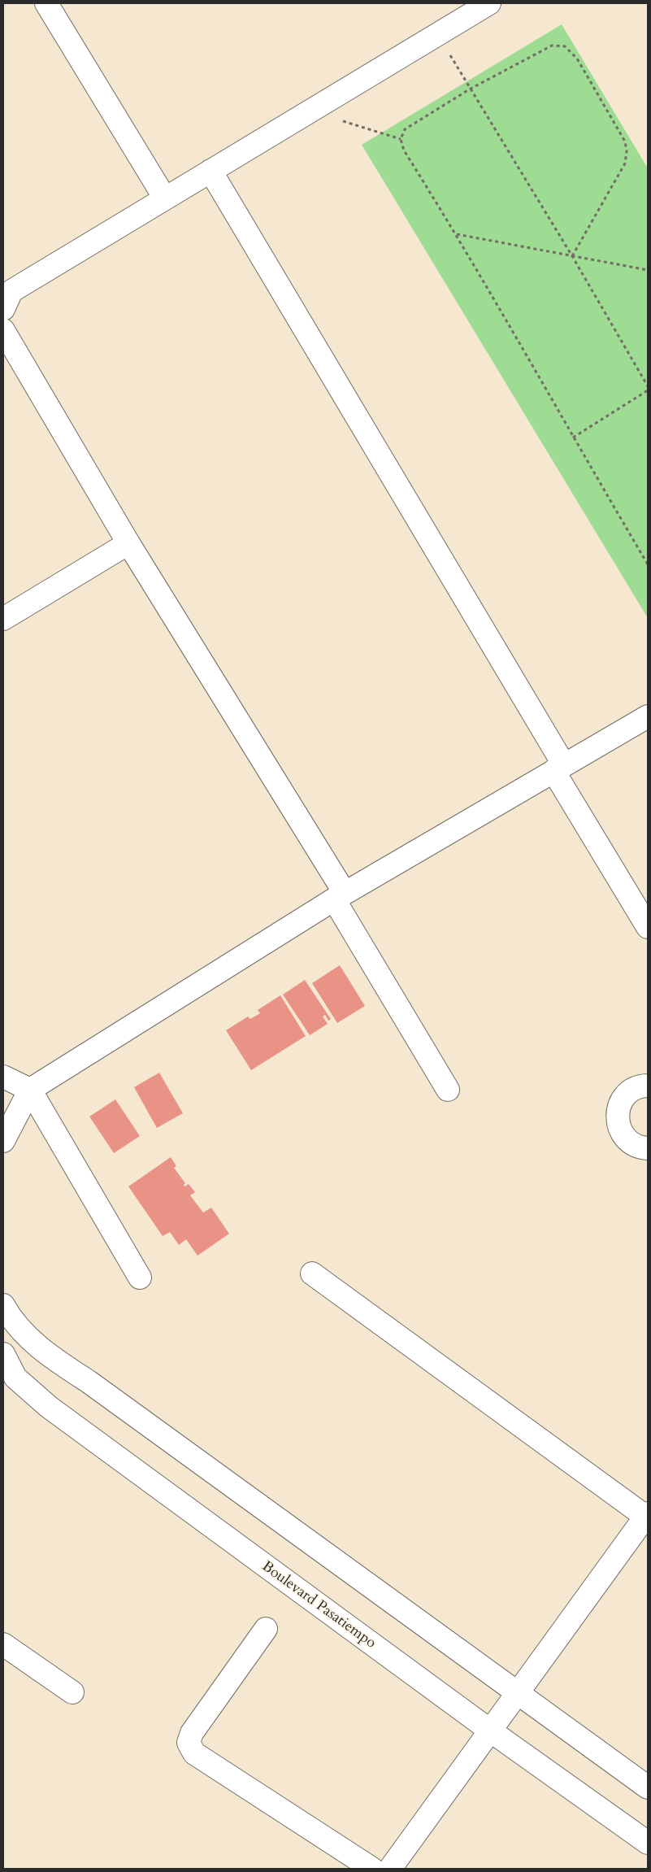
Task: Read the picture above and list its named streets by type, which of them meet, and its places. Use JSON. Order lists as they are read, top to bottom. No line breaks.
{"streets":{"street":["Boulevard Pasatiempo"]}}
